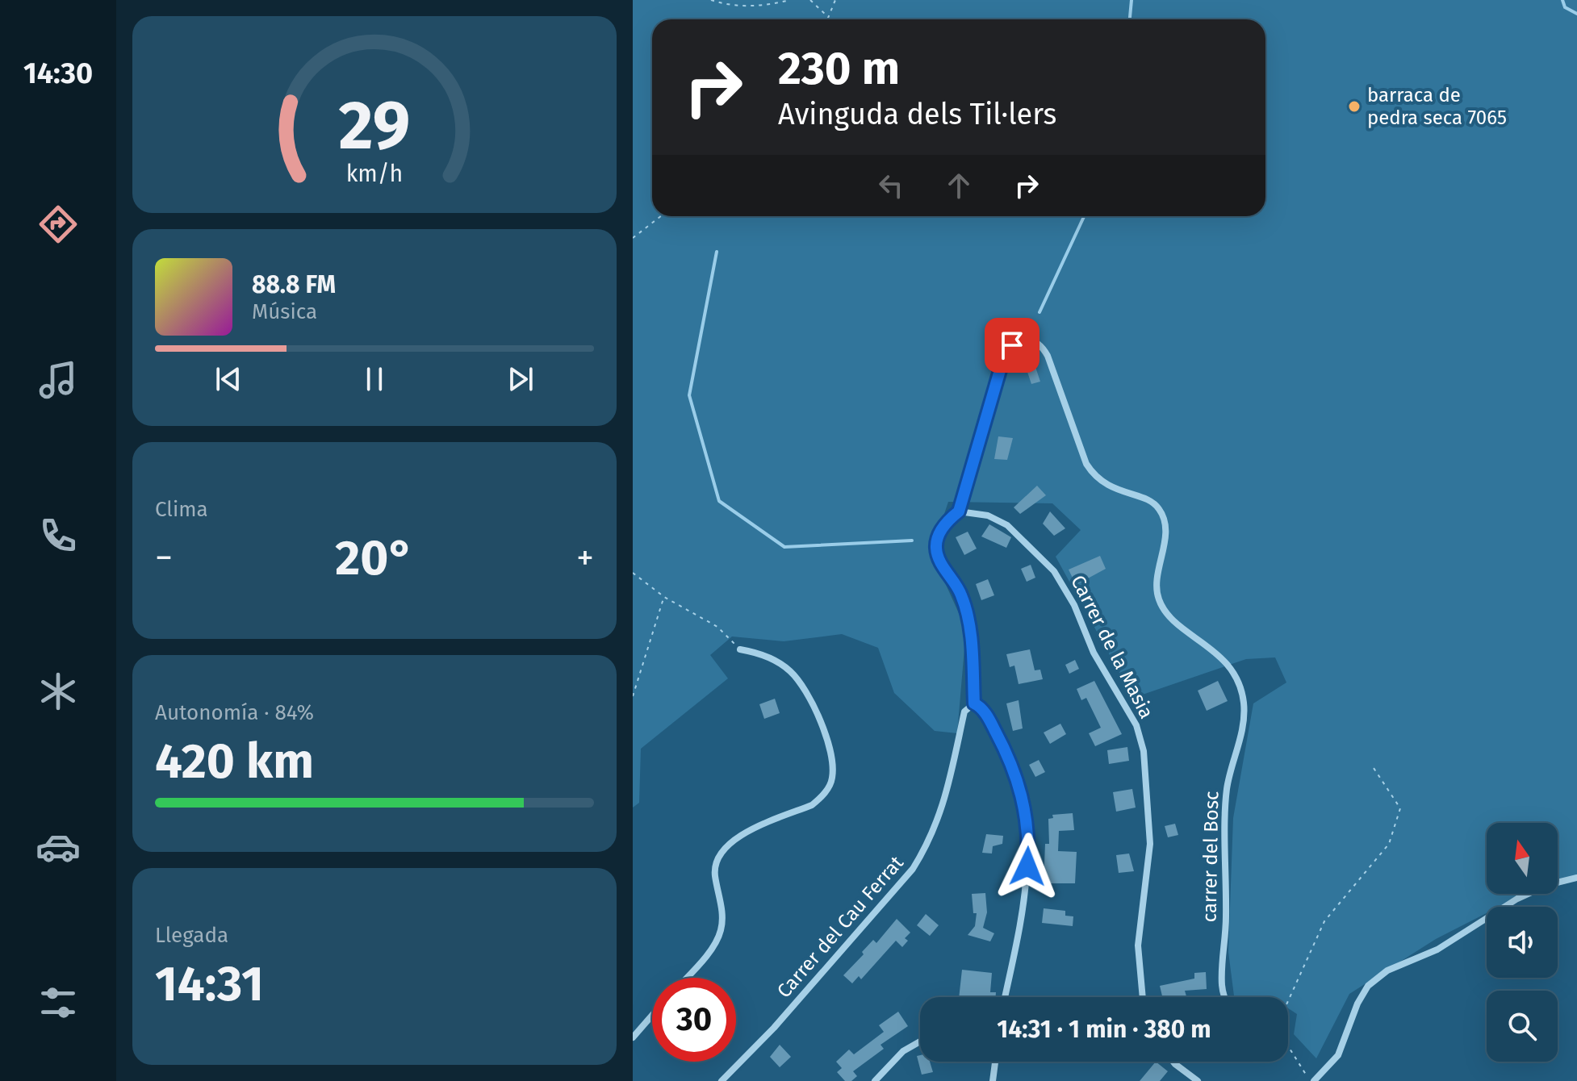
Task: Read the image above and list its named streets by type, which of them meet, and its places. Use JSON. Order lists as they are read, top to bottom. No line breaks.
{"streets":{"street":["Carrer de la Masia","carrer del Bosc","Carrer del Cau Ferrat"]},"crossings":[["Carrer de la Masia","carrer del Bosc"]],"places":["barraca de pedra seca 7065"],"north":"top","page":{"tabs":"14:30","turn":["230 m","Avinguda dels Til·lers"],"song":["88.8 FM","Música"],"tile":["Clima",["Autonomía · 84%","420 km"],["Llegada","14:31"]],"heat":["−","20°","+"],"limit":"30","trip":"14:31 · 1 min · 380 m","gauge":["29","km/h"]}}
